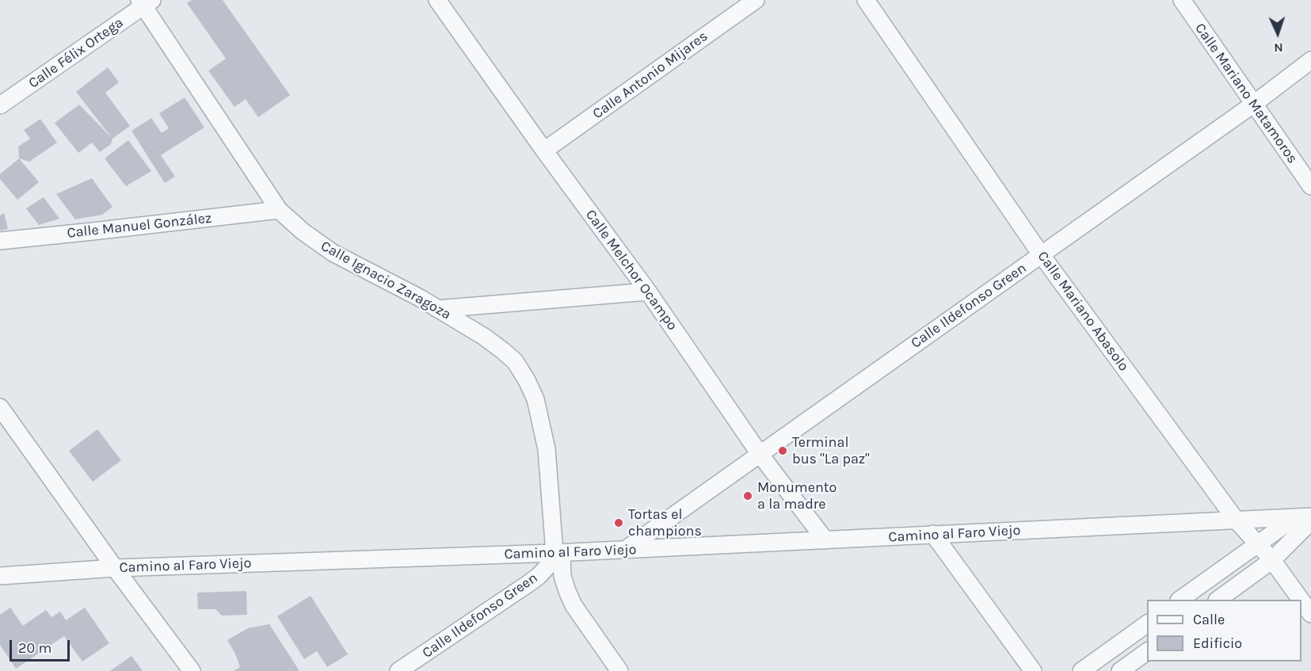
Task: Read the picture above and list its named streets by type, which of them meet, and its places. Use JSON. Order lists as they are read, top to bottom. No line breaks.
{"streets":{"street":["Calle Félix Ortega","Calle Antonio Mijares","Calle Mariano Matamoros","Calle Manuel González","Calle Melchor Ocampo","Calle Ignacio Zaragoza","Calle Ildefonso Green","Calle Mariano Abasolo","Camino al Faro Viejo"]},"crossings":[["Calle Félix Ortega","Calle Ignacio Zaragoza"],["Calle Antonio Mijares","Calle Melchor Ocampo"],["Calle Mariano Matamoros","Calle Ildefonso Green"],["Calle Manuel González","Calle Ignacio Zaragoza"],["Calle Melchor Ocampo","Calle Ildefonso Green"],["Calle Melchor Ocampo","Camino al Faro Viejo"],["Calle Ignacio Zaragoza","Calle Ildefonso Green"],["Calle Ignacio Zaragoza","Camino al Faro Viejo"],["Calle Ildefonso Green","Calle Mariano Abasolo"],["Calle Ildefonso Green","Camino al Faro Viejo"],["Calle Mariano Abasolo","Camino al Faro Viejo"]],"places":["Terminal bus \"La paz\"","Monumento a la madre","Tortas el champions"],"legend":["Calle","Edificio"],"scale_bar":"20 m","north":"bottom"}
